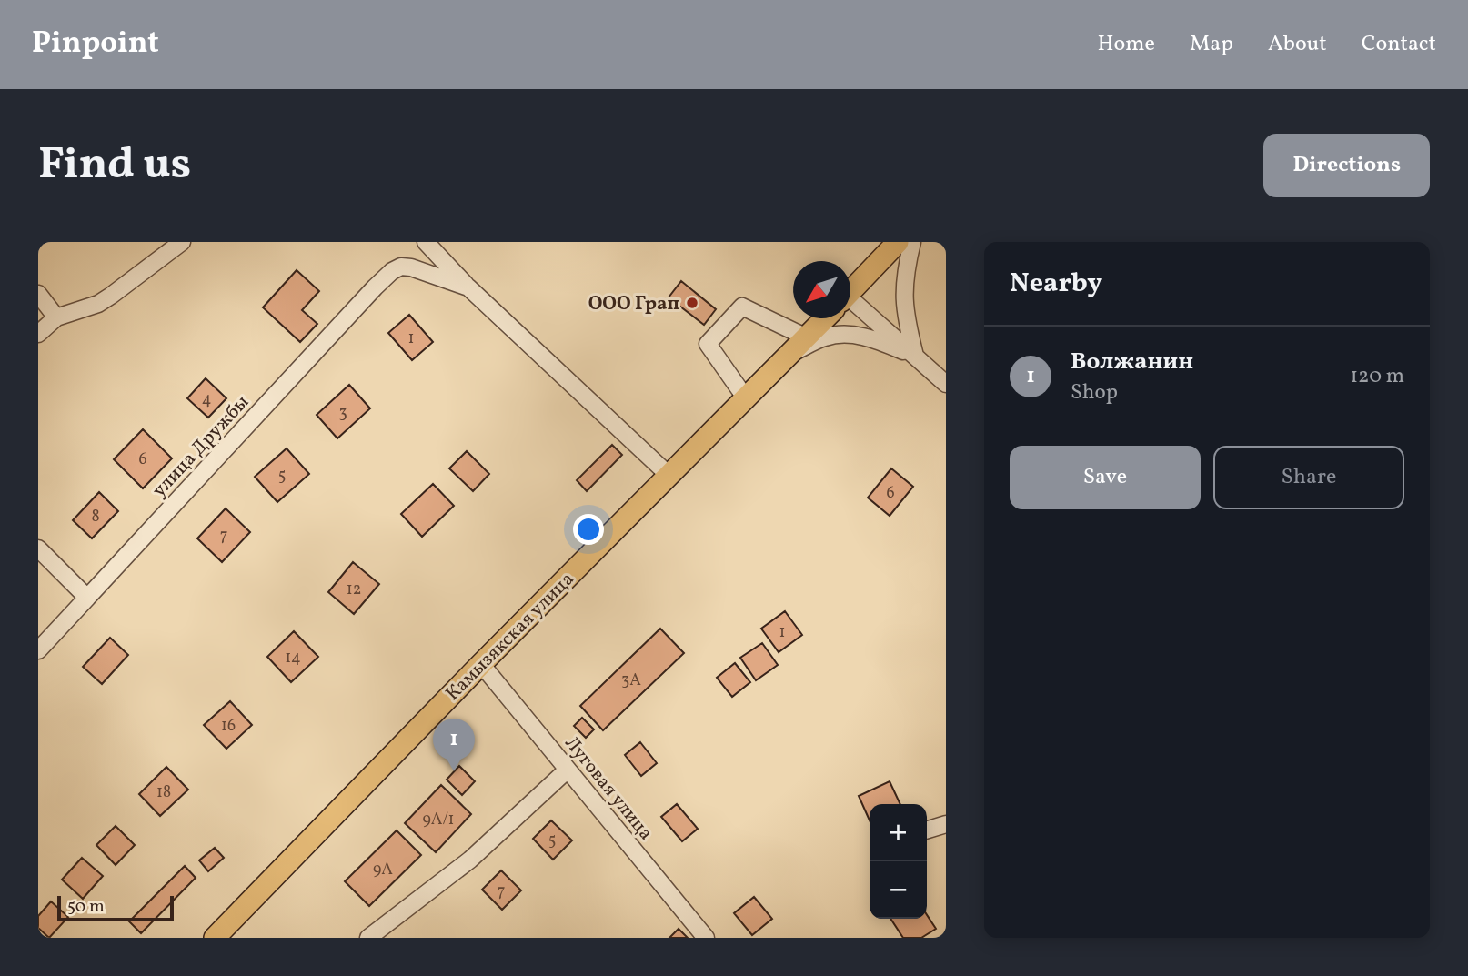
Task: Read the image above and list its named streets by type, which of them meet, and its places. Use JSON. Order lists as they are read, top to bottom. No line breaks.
{"streets":{"main road":["Камызякская улица"],"street":["улица Дружбы","Луговая улица"]},"crossings":[["Камызякская улица","Луговая улица"]],"places":["ООО Грап"],"house_numbers":["1","4","3","6","5","6","8","7","12","1","14","3А","16","18","9А/1","5","9А","7"],"scale_bar":"50 m","north":"bottom left","page":{"header":"Pinpoint","nav":["Home","Map","About","Contact"],"buttons":["Directions",["Save","Share"]],"title":"Find us","heading":"Nearby","list":[{"mark":"1","name":"Волжанин","note":"Shop","value":"120 m"}],"pins":"1","map_buttons":["+","−"],"scale":"50 m"}}
